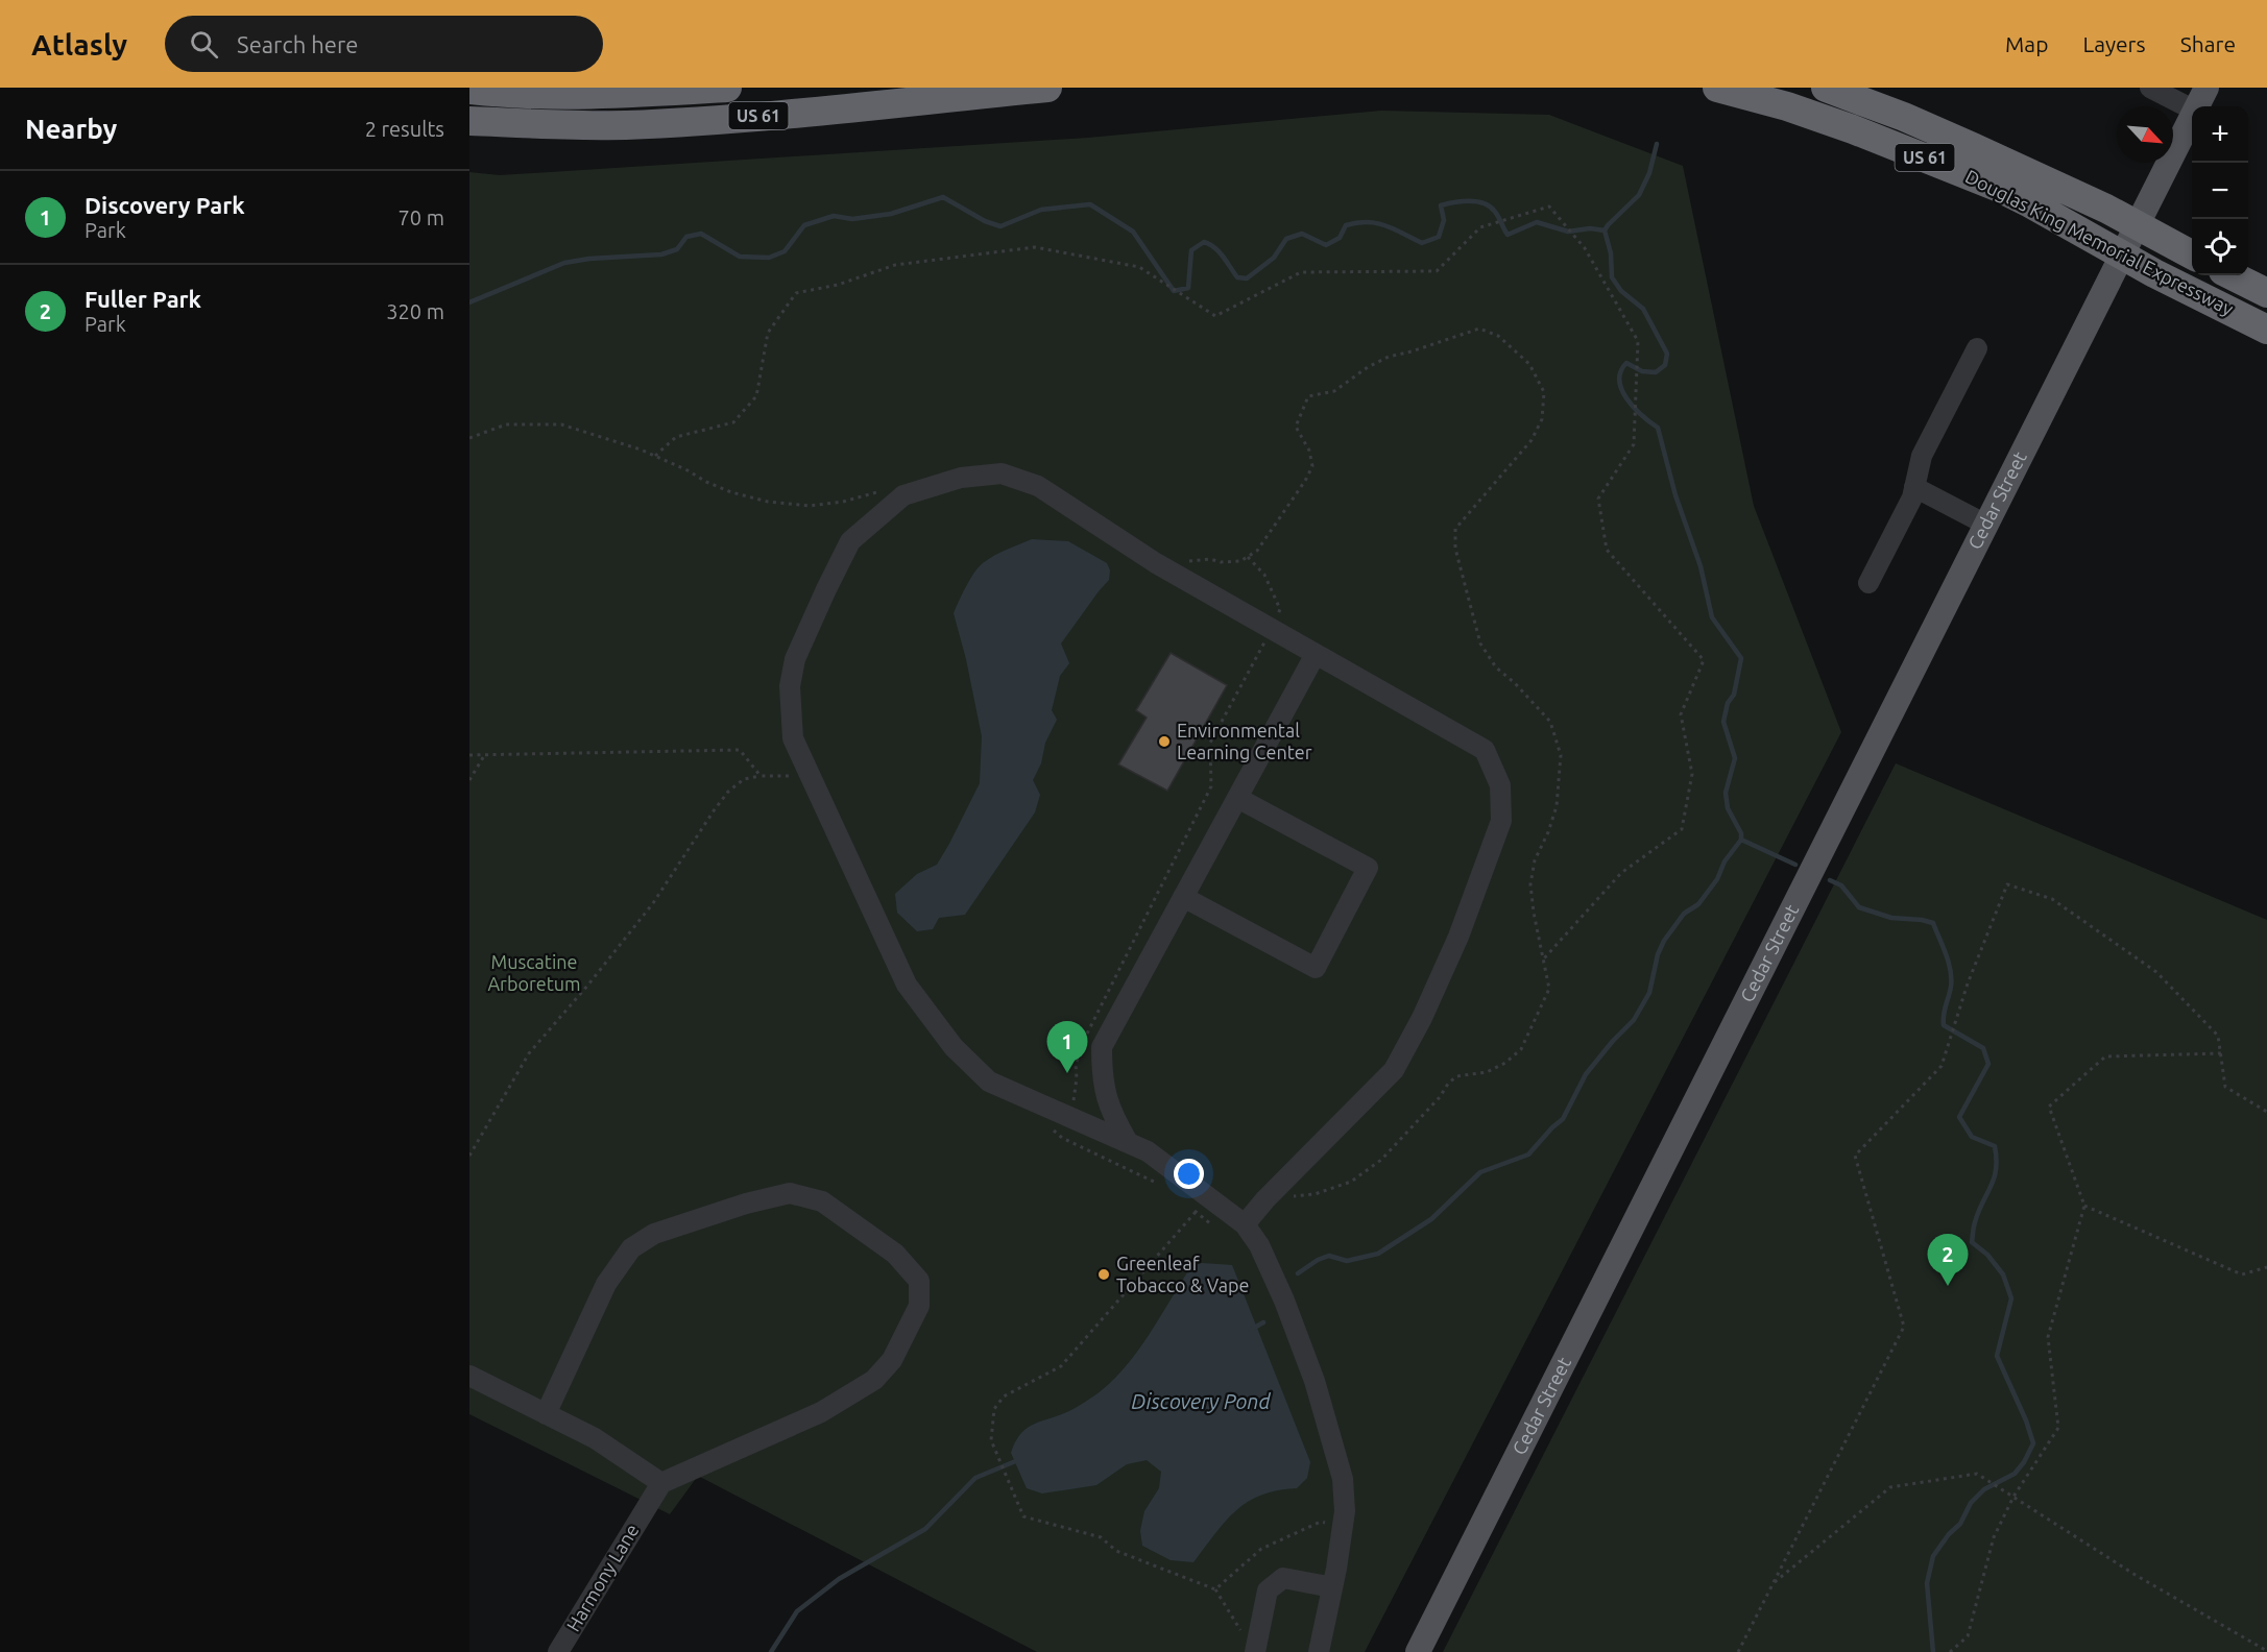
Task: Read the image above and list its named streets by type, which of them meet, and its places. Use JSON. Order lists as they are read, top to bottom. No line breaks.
{"streets":{"highway":["US 61","Douglas King Memorial Expressway"],"main road":["Cedar Street"],"street":["Harmony Lane"]},"crossings":[["Douglas King Memorial Expressway","Cedar Street"]],"water":["Discovery Pond"],"parks":["Muscatine Arboretum"],"places":["Environmental Learning Center","Greenleaf Tobacco & Vape"],"north":"bottom right","page":{"header":"Atlasly","search":"Search here","nav":["Map","Layers","Share"],"heading":["Nearby","2 results"],"map_buttons":["+","−"],"list":[{"mark":"1","name":"Discovery Park","note":"Park","value":"70 m"},{"mark":"2","name":"Fuller Park","note":"Park","value":"320 m"}],"pins":["1","2"]}}
